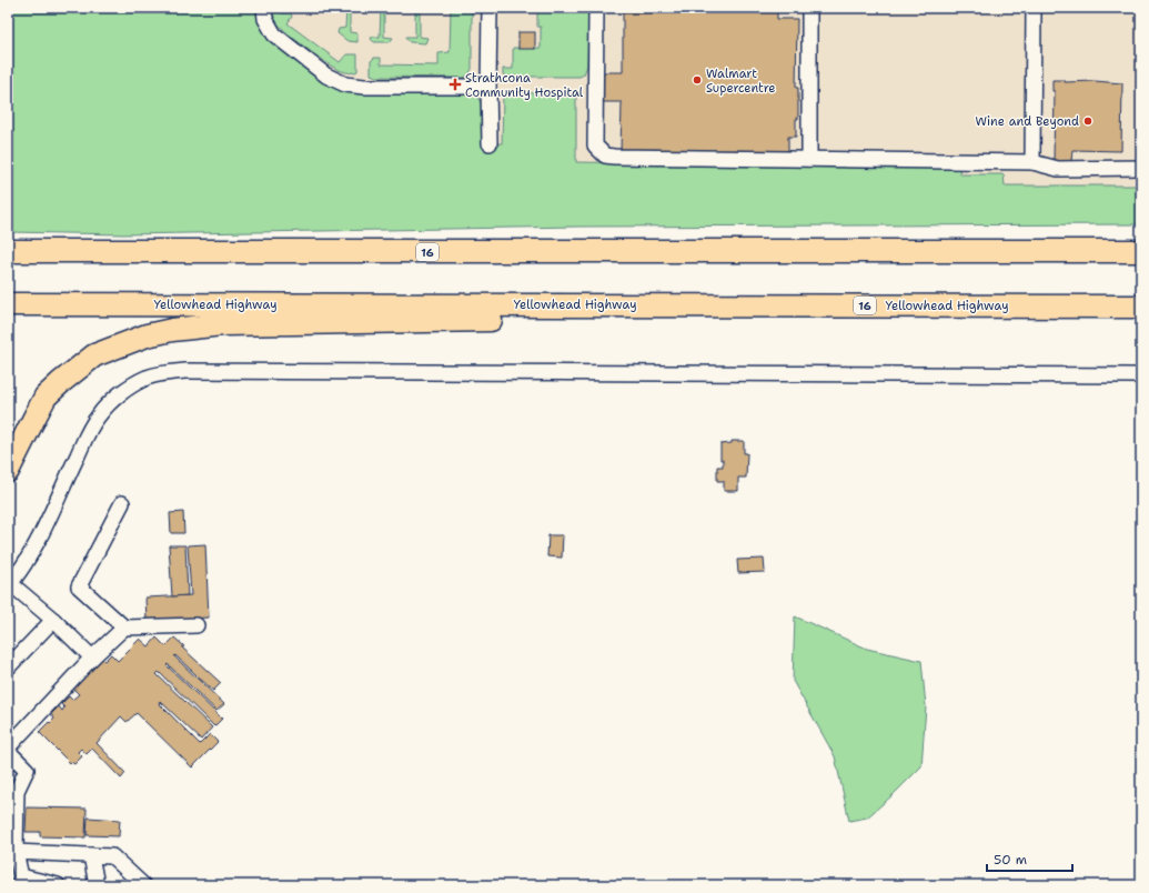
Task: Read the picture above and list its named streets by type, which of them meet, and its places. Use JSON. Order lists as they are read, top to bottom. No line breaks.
{"streets":{"highway":["16","Yellowhead Highway"]},"places":{"other":["Walmart Supercentre","Wine and Beyond"],"health":["Strathcona Community Hospital"]},"scale_bar":"50 m"}
